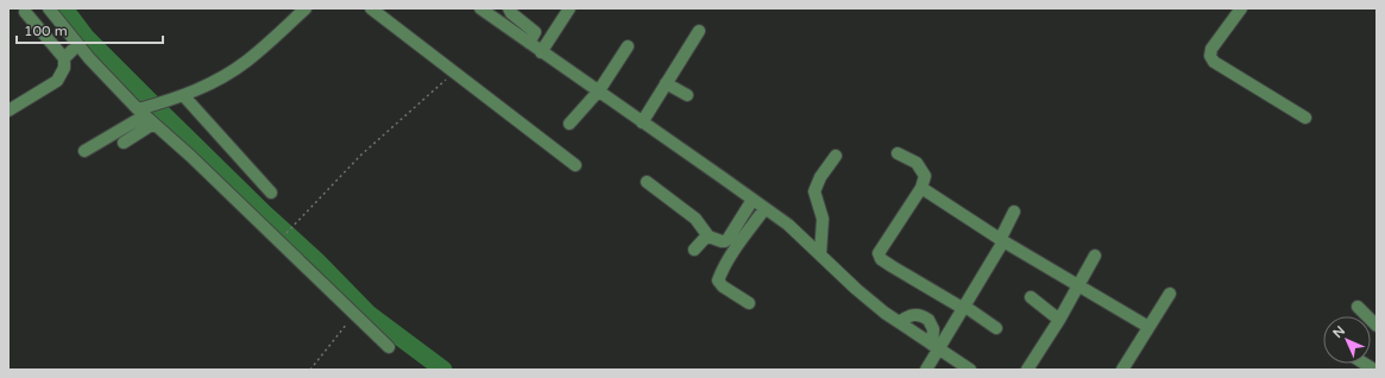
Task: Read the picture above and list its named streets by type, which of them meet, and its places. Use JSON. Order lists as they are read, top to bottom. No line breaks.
{"scale_bar":"100 m","north":"top left"}
